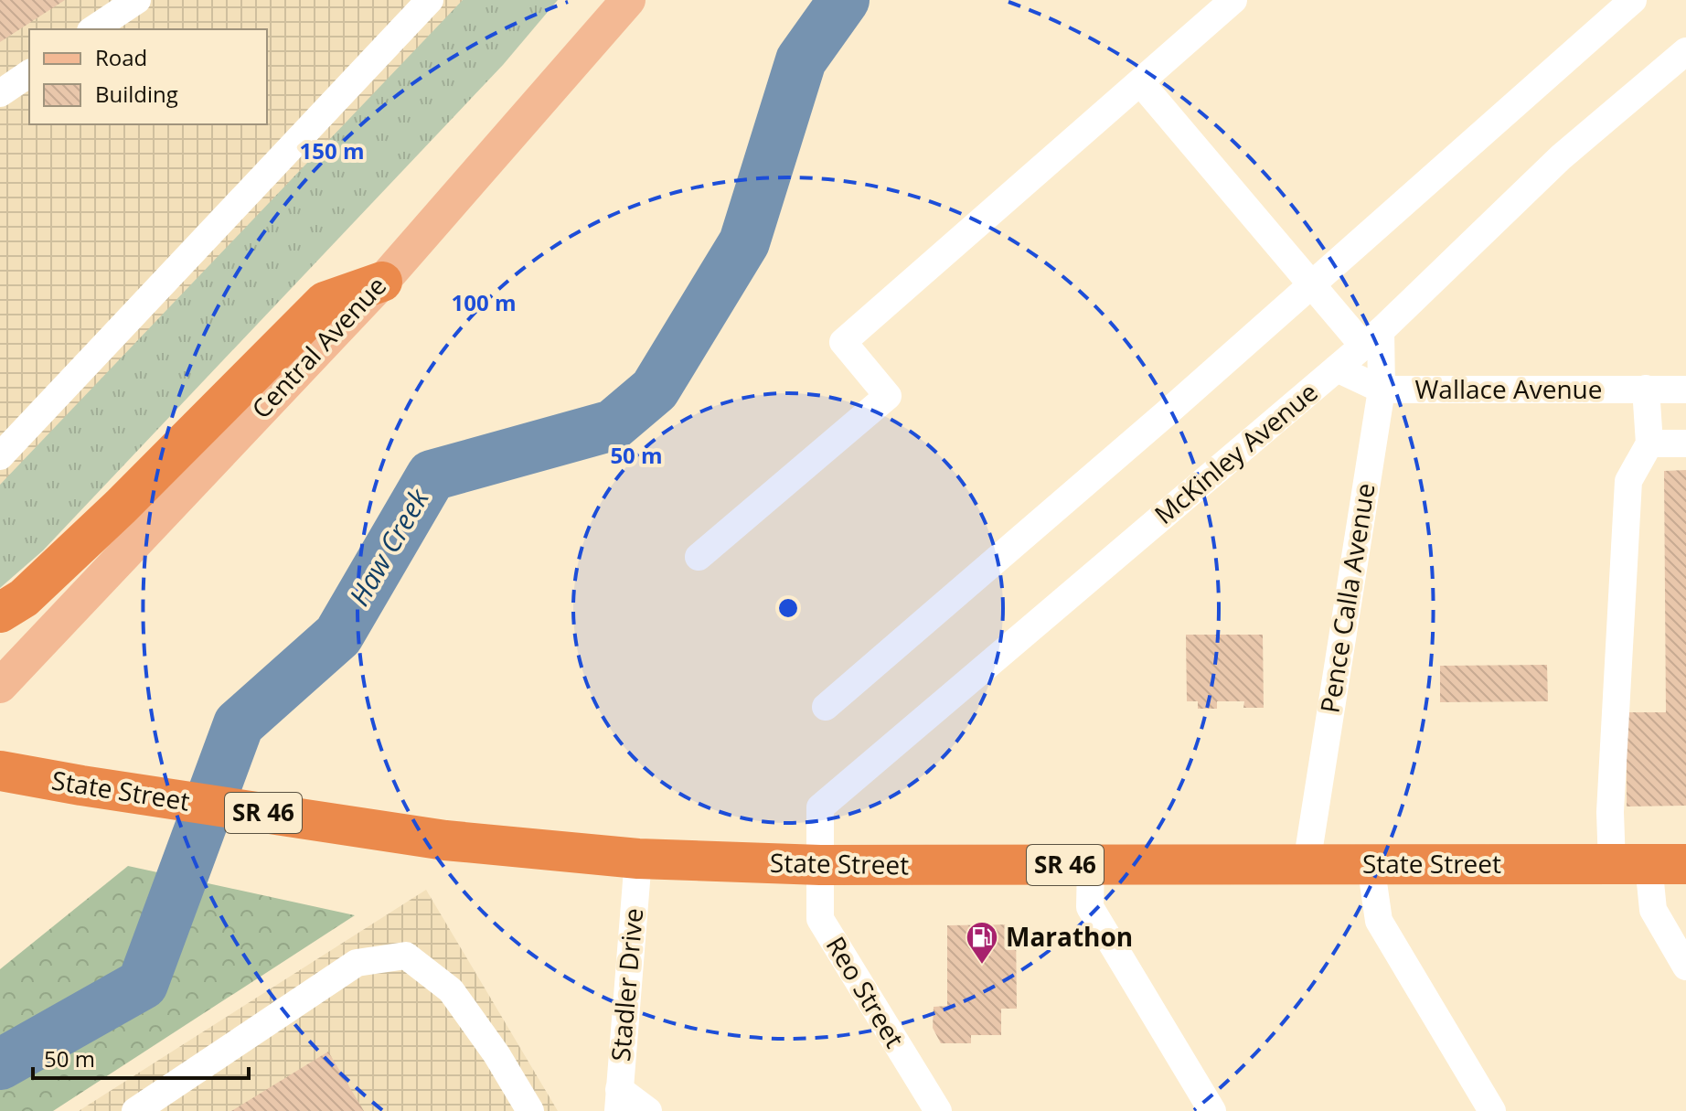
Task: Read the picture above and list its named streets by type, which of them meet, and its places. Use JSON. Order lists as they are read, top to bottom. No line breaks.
{"streets":{"highway":["State Street","SR 46"],"main road":["Central Avenue"],"street":["Wallace Avenue","McKinley Avenue","Pence Calla Avenue","Stadler Drive","Reo Street"]},"crossings":[["Wallace Avenue","McKinley Avenue"],["Wallace Avenue","Pence Calla Avenue"],["McKinley Avenue","Pence Calla Avenue"],["McKinley Avenue","State Street"],["McKinley Avenue","Reo Street"],["Pence Calla Avenue","State Street"],["State Street","Stadler Drive"],["State Street","Reo Street"]],"water":["Haw Creek"],"places":{"fuel station":["Marathon"]},"legend":["Road","Building"],"scale_bar":"50 m","rings":["150 m","100 m","50 m"]}
